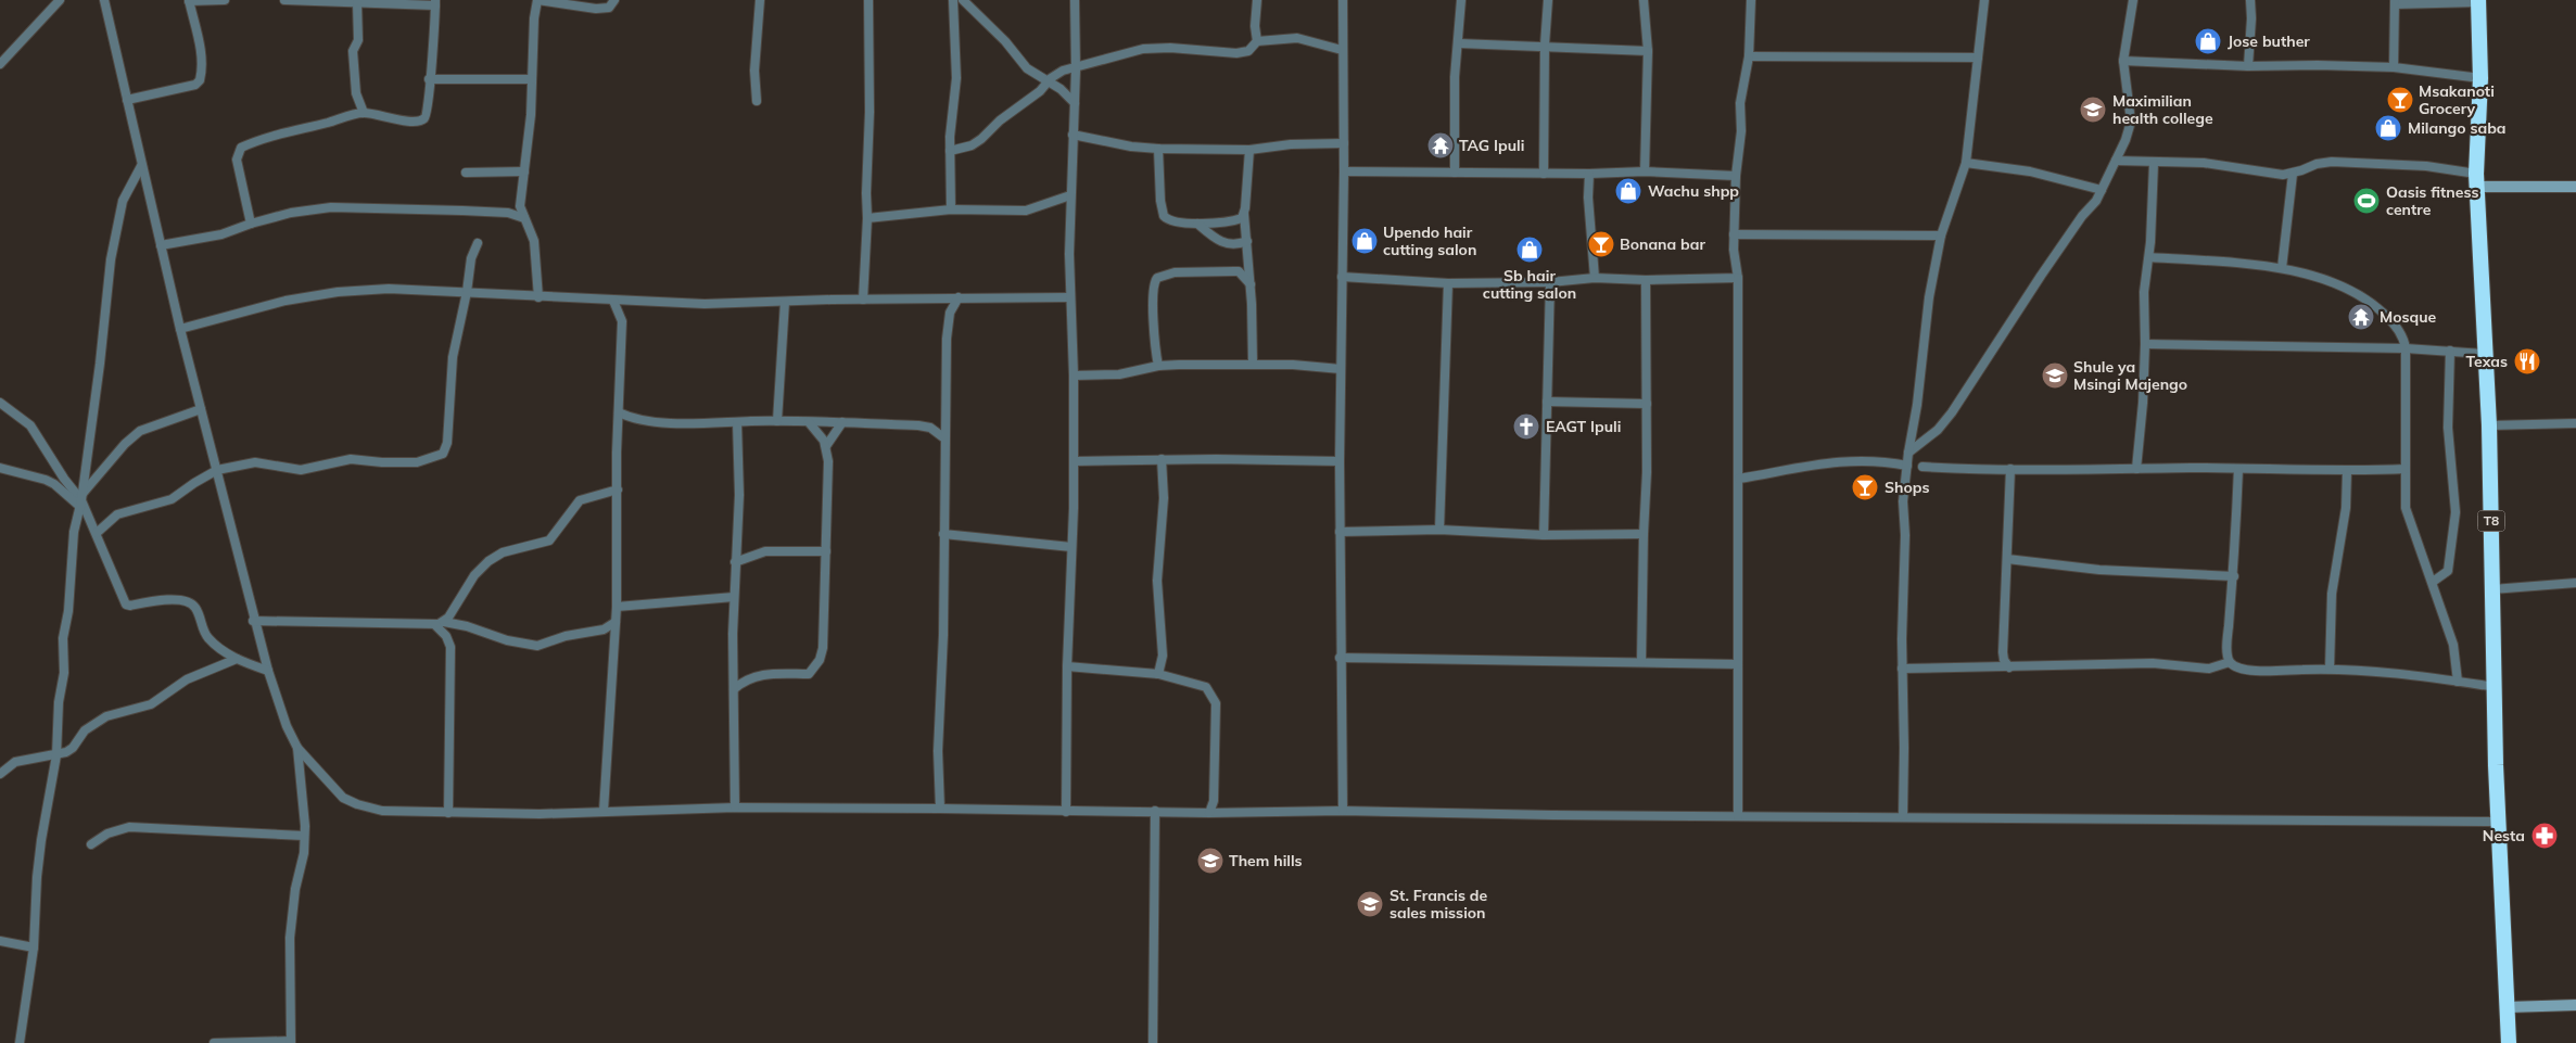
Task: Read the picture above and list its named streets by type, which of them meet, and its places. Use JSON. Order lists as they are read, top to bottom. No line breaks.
{"streets":{"highway":["T8"]},"places":{"shop":["Jose buther","Milango saba","Wachu shpp","Upendo hair cutting salon","Sb hair cutting salon"],"bar":["Msakanoti Grocery","Bonana bar","Shops"],"school or university":["Maximilian health college","Shule ya Msingi Majengo","Them hills","St. Francis de sales mission"],"temple":["TAG Ipuli","Mosque"],"sports":["Oasis fitness centre"],"restaurant":["Texas"],"church":["EAGT Ipuli"],"pharmacy":["Nesta"]}}
